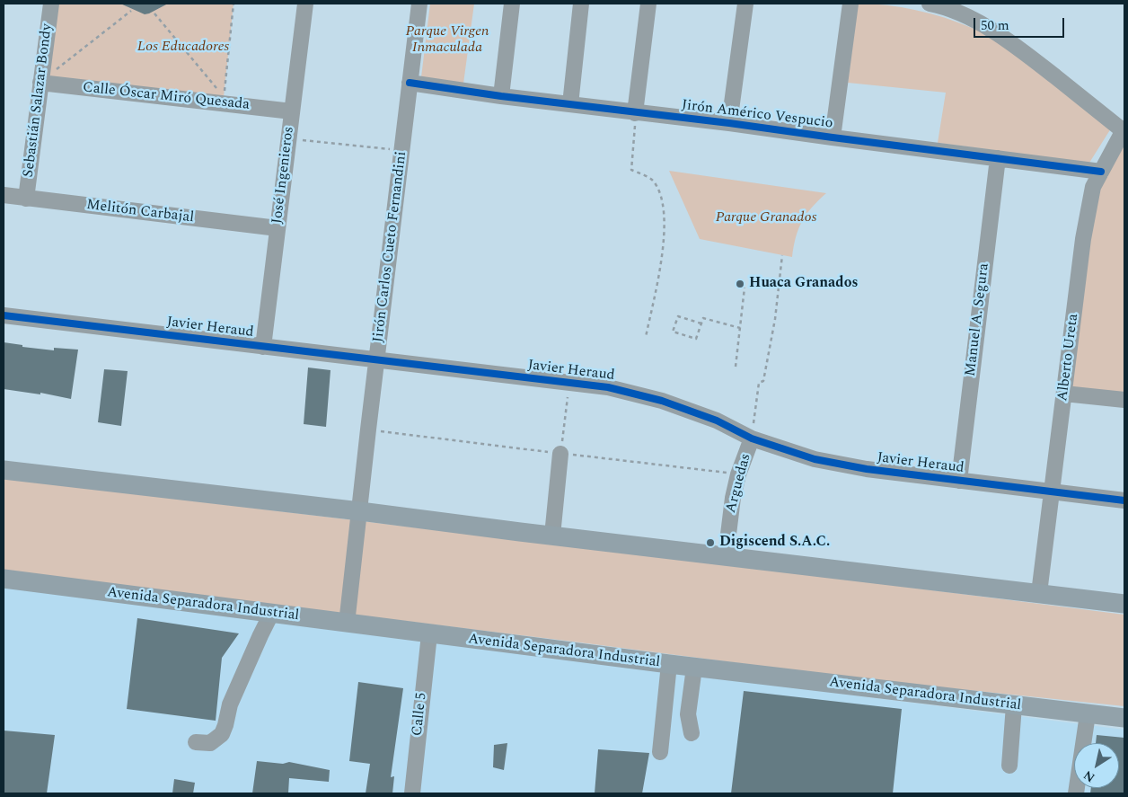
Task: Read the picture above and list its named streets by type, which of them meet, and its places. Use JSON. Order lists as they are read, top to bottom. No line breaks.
{"streets":{"main road":["Avenida Separadora Industrial"],"street":["Calle Óscar Miró Quesada","Sebastián Salazar Bondy","Jirón Américo Vespucio","José Ingenieros","Melitón Carbajal","Jirón Carlos Cueto Fernandini","Manuel A. Segura","Javier Heraud","Alberto Ureta","Arguedas","Calle 5"]},"crossings":[["Calle Óscar Miró Quesada","Sebastián Salazar Bondy"],["Calle Óscar Miró Quesada","José Ingenieros"],["Sebastián Salazar Bondy","Melitón Carbajal"],["Jirón Américo Vespucio","Jirón Carlos Cueto Fernandini"],["Jirón Américo Vespucio","Manuel A. Segura"],["Jirón Américo Vespucio","Alberto Ureta"],["José Ingenieros","Melitón Carbajal"],["José Ingenieros","Javier Heraud"],["Jirón Carlos Cueto Fernandini","Javier Heraud"],["Jirón Carlos Cueto Fernandini","Avenida Separadora Industrial"],["Manuel A. Segura","Javier Heraud"],["Javier Heraud","Alberto Ureta"],["Javier Heraud","Arguedas"],["Avenida Separadora Industrial","Calle 5"]],"parks":["Parque Virgen Inmaculada","Los Educadores","Parque Granados"],"places":["Huaca Granados","Digiscend S.A.C."],"scale_bar":"50 m","north":"bottom left"}
